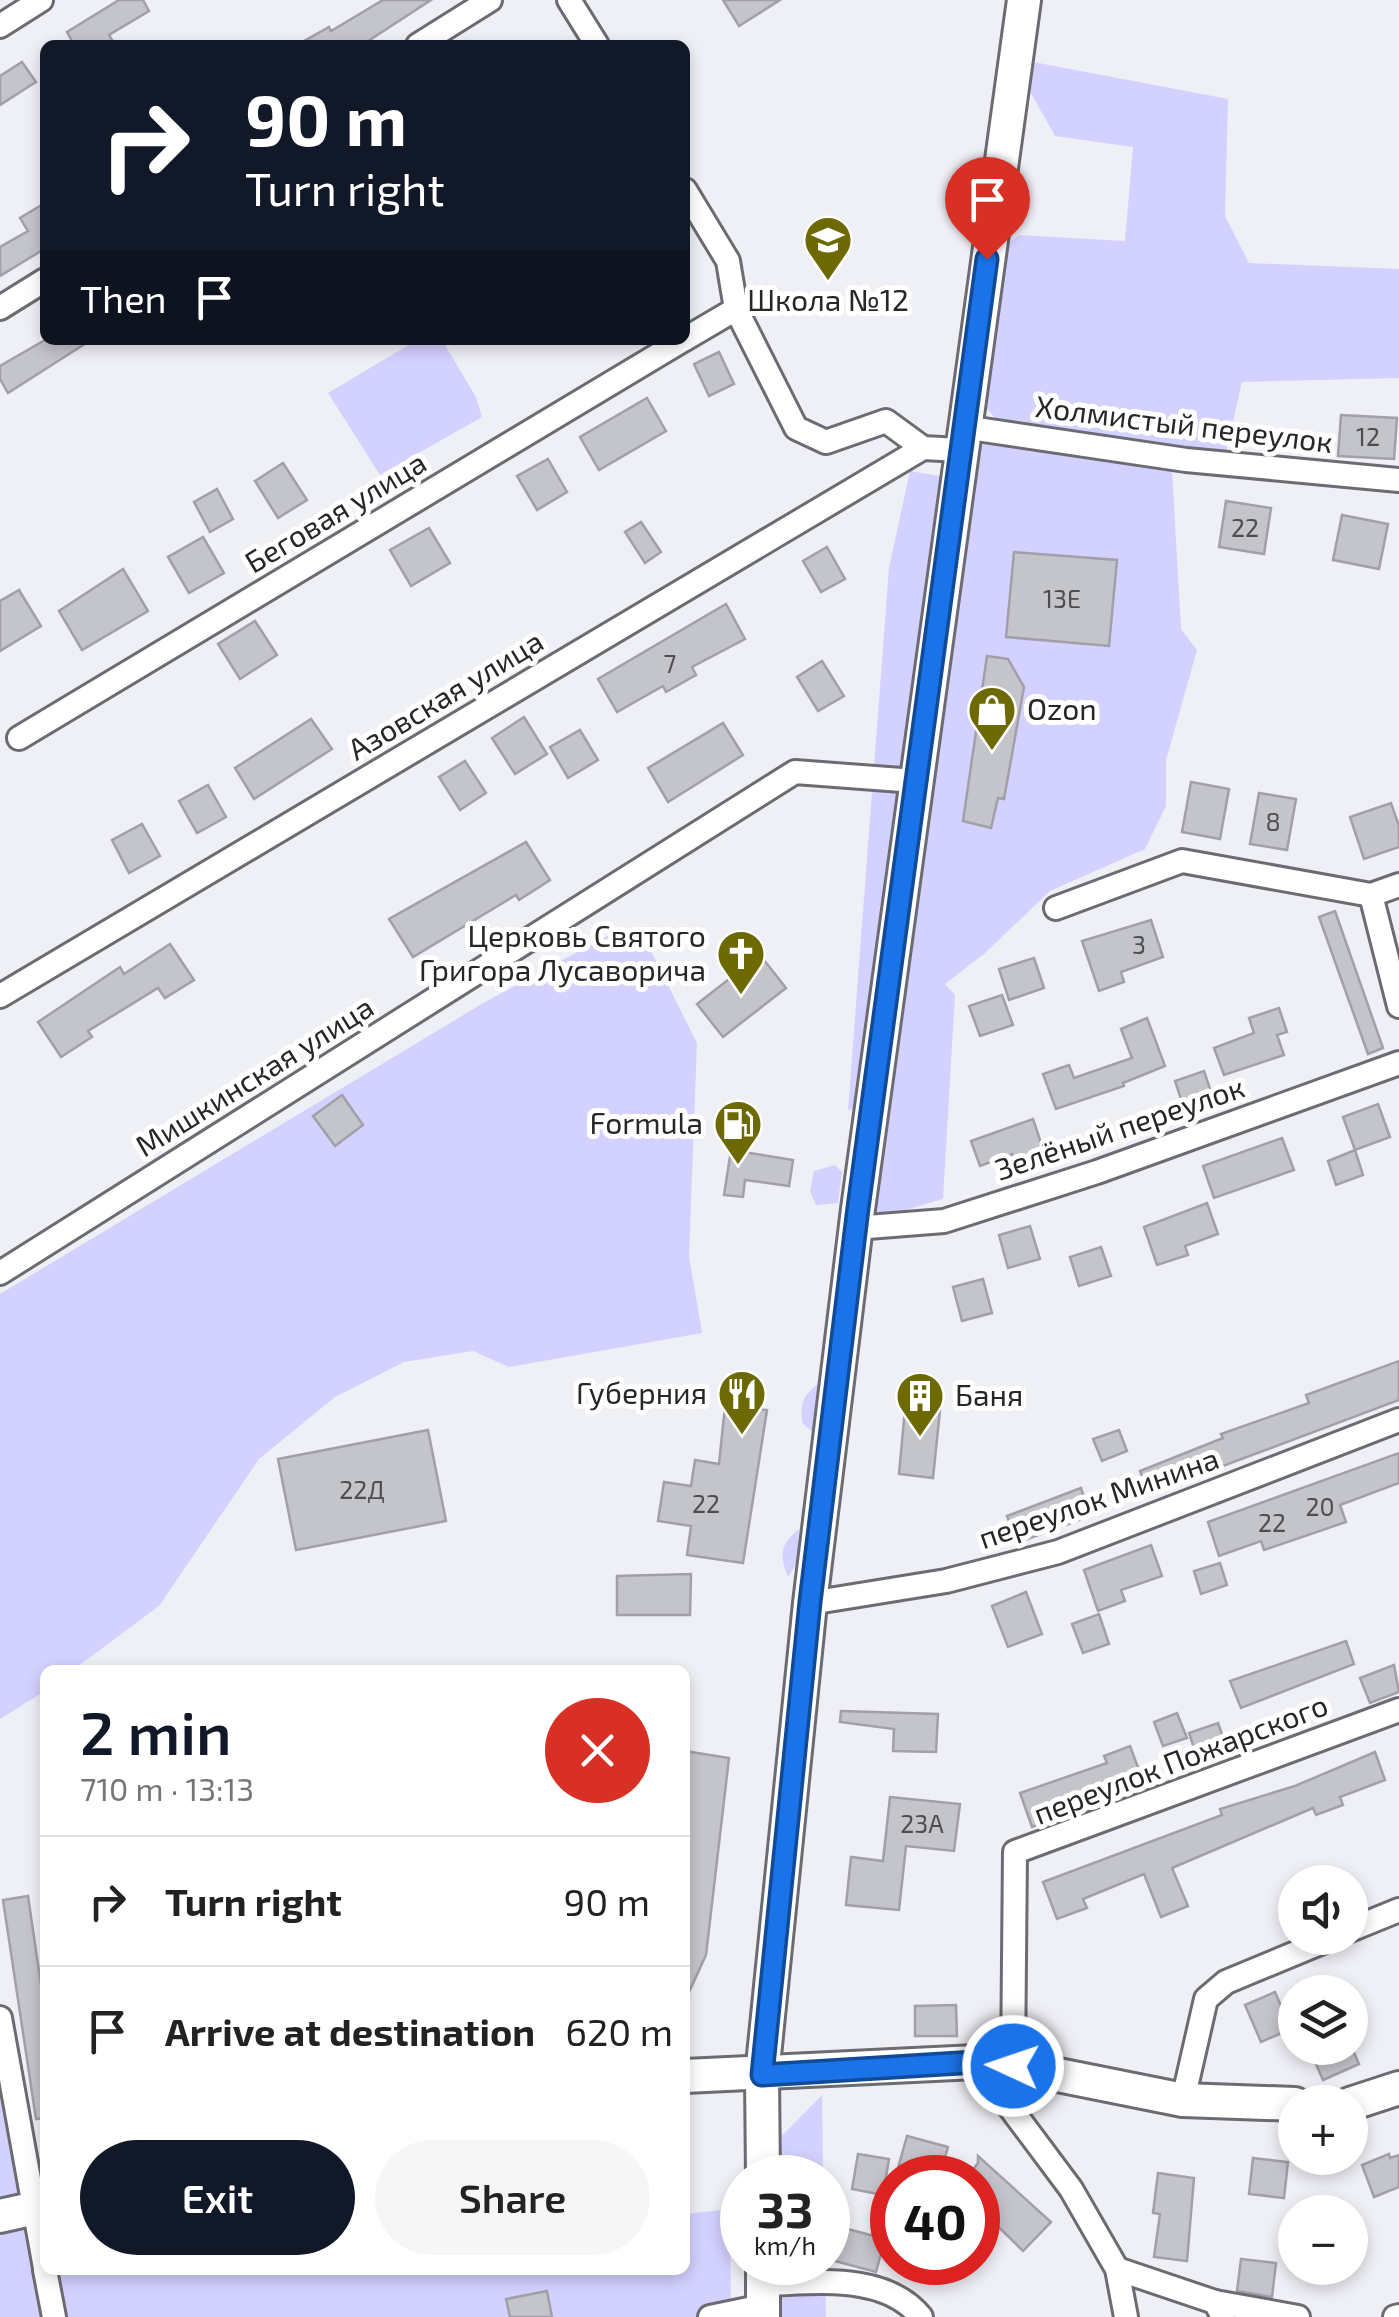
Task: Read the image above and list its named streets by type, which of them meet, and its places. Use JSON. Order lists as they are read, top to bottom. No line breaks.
{"streets":{"street":["Холмистый переулок","Беговая улица","Азовская улица","Мишкинская улица","Зелёный переулок","переулок Минина","переулок Пожарского"]},"crossings":[["Холмистый переулок","Азовская улица"]],"places":{"school or university":["Школа №12"],"shop":["Ozon"],"church":["Церковь Святого Григора Лусаворича"],"fuel station":["Formula"],"restaurant":["Губерния"],"building":["Баня"]},"house_numbers":["12","22","13Е","7","8","3","22Д","22","20","22","23А"],"page":{"turn":["90 m","Turn right"],"then":"Then","heading":["2 min","710 m · 13:13"],"list":[{"name":"Turn right","value":"90 m"},{"name":"Arrive at destination","value":"620 m"}],"map_buttons":["+","−"],"buttons":["Exit","Share"],"speed":"33 km/h","limit":"40"}}
